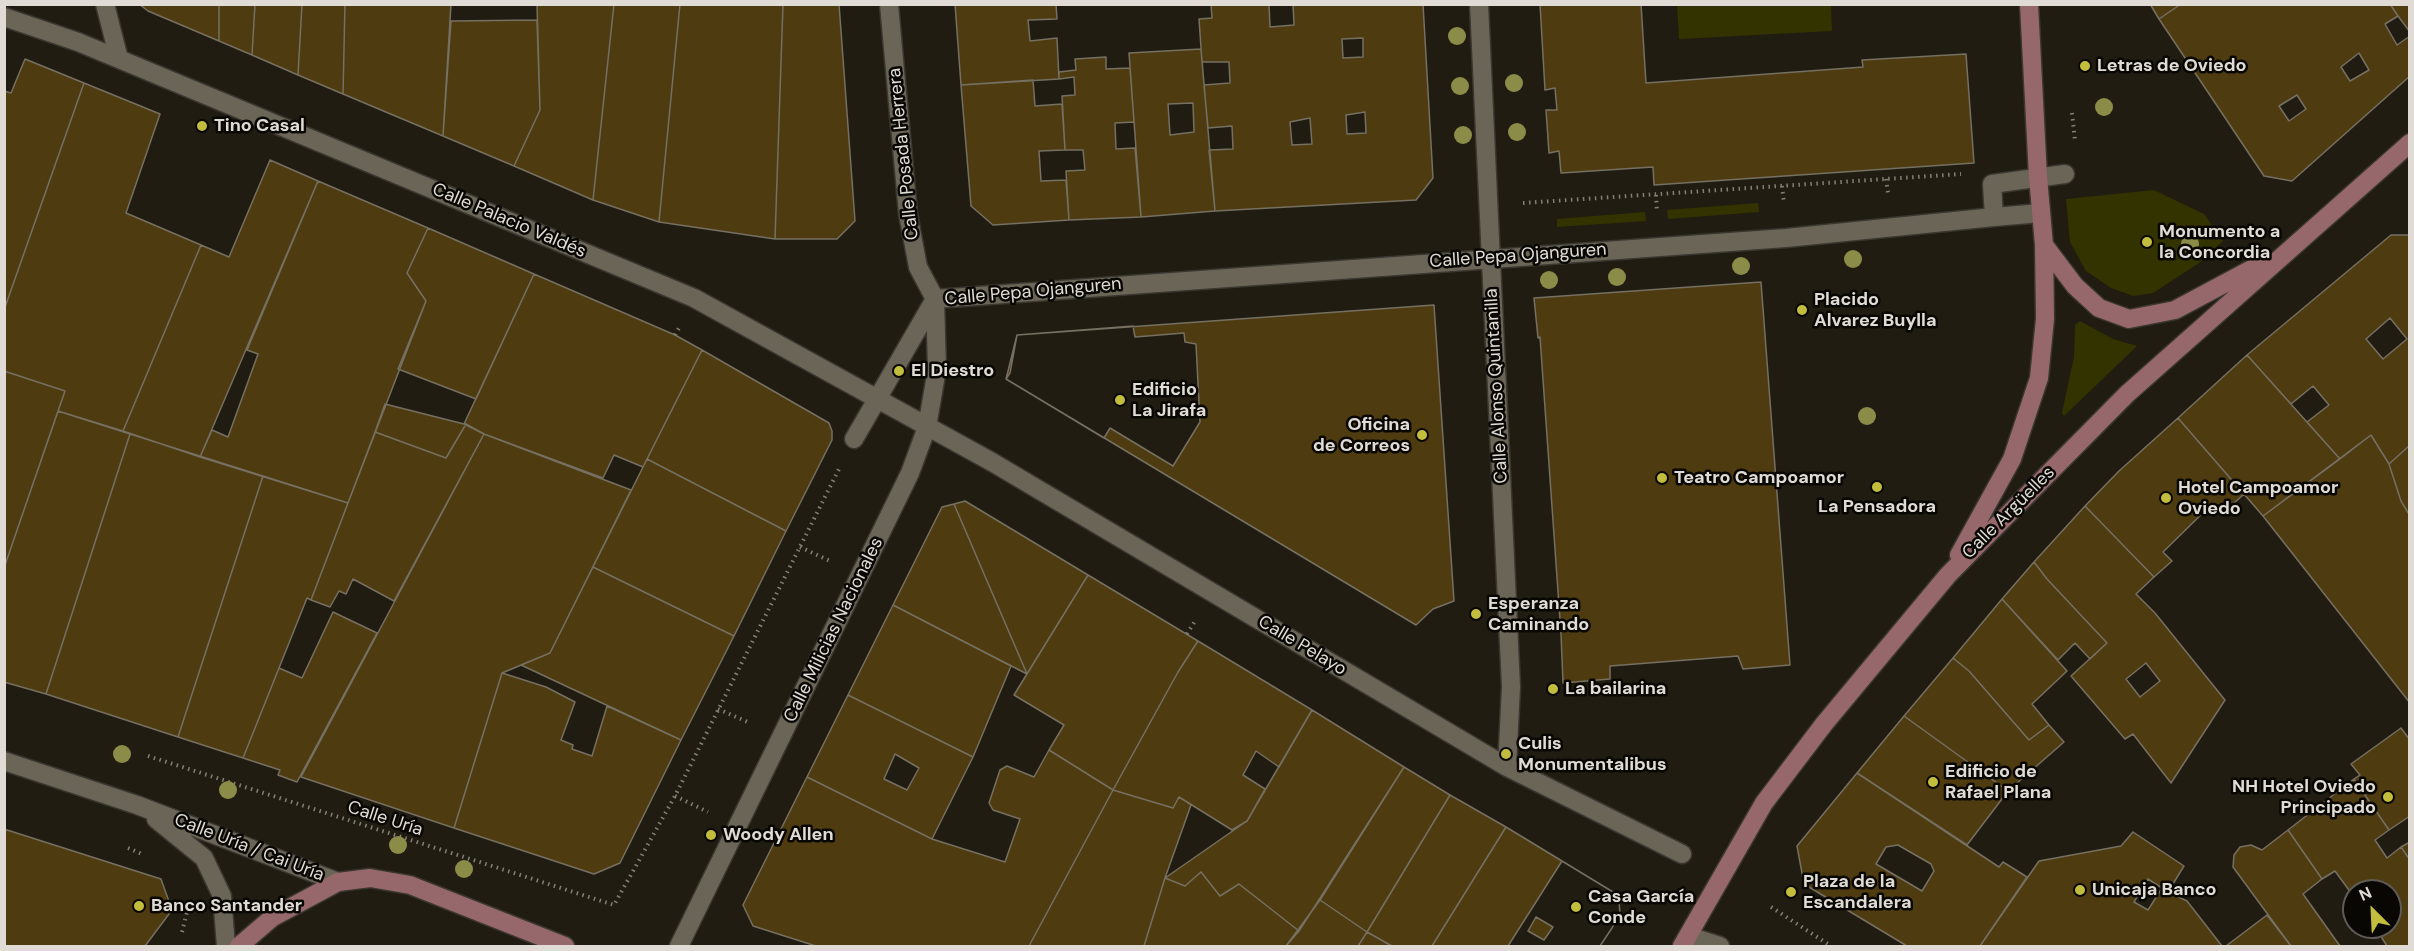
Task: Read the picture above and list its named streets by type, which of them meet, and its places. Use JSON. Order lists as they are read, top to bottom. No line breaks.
{"streets":{"street":["Calle Posada Herrera","Calle Palacio Valdés","Calle Pepa Ojanguren","Calle Alonso Quintanilla","Calle Argüelles","Calle Milicias Nacionales","Calle Pelayo","Calle Uría / Cai Uría"],"path":["Calle Uría"]},"crossings":[["Calle Posada Herrera","Calle Pepa Ojanguren"],["Calle Posada Herrera","Calle Milicias Nacionales"],["Calle Palacio Valdés","Calle Milicias Nacionales"],["Calle Palacio Valdés","Calle Pelayo"],["Calle Pepa Ojanguren","Calle Alonso Quintanilla"],["Calle Pepa Ojanguren","Calle Milicias Nacionales"],["Calle Alonso Quintanilla","Calle Pelayo"],["Calle Milicias Nacionales","Calle Pelayo"]],"places":["Letras de Oviedo","Tino Casal","Monumento a la Concordia","Placido Alvarez Buylla","El Diestro","Edificio La Jirafa","Oficina de Correos","Teatro Campoamor","La Pensadora","Hotel Campoamor Oviedo","Esperanza Caminando","La bailarina","Culis Monumentalibus","Edificio de Rafael Plana","NH Hotel Oviedo Principado","Woody Allen","Unicaja Banco","Plaza de la Escandalera","Banco Santander","Casa García Conde"],"north":"top left"}
